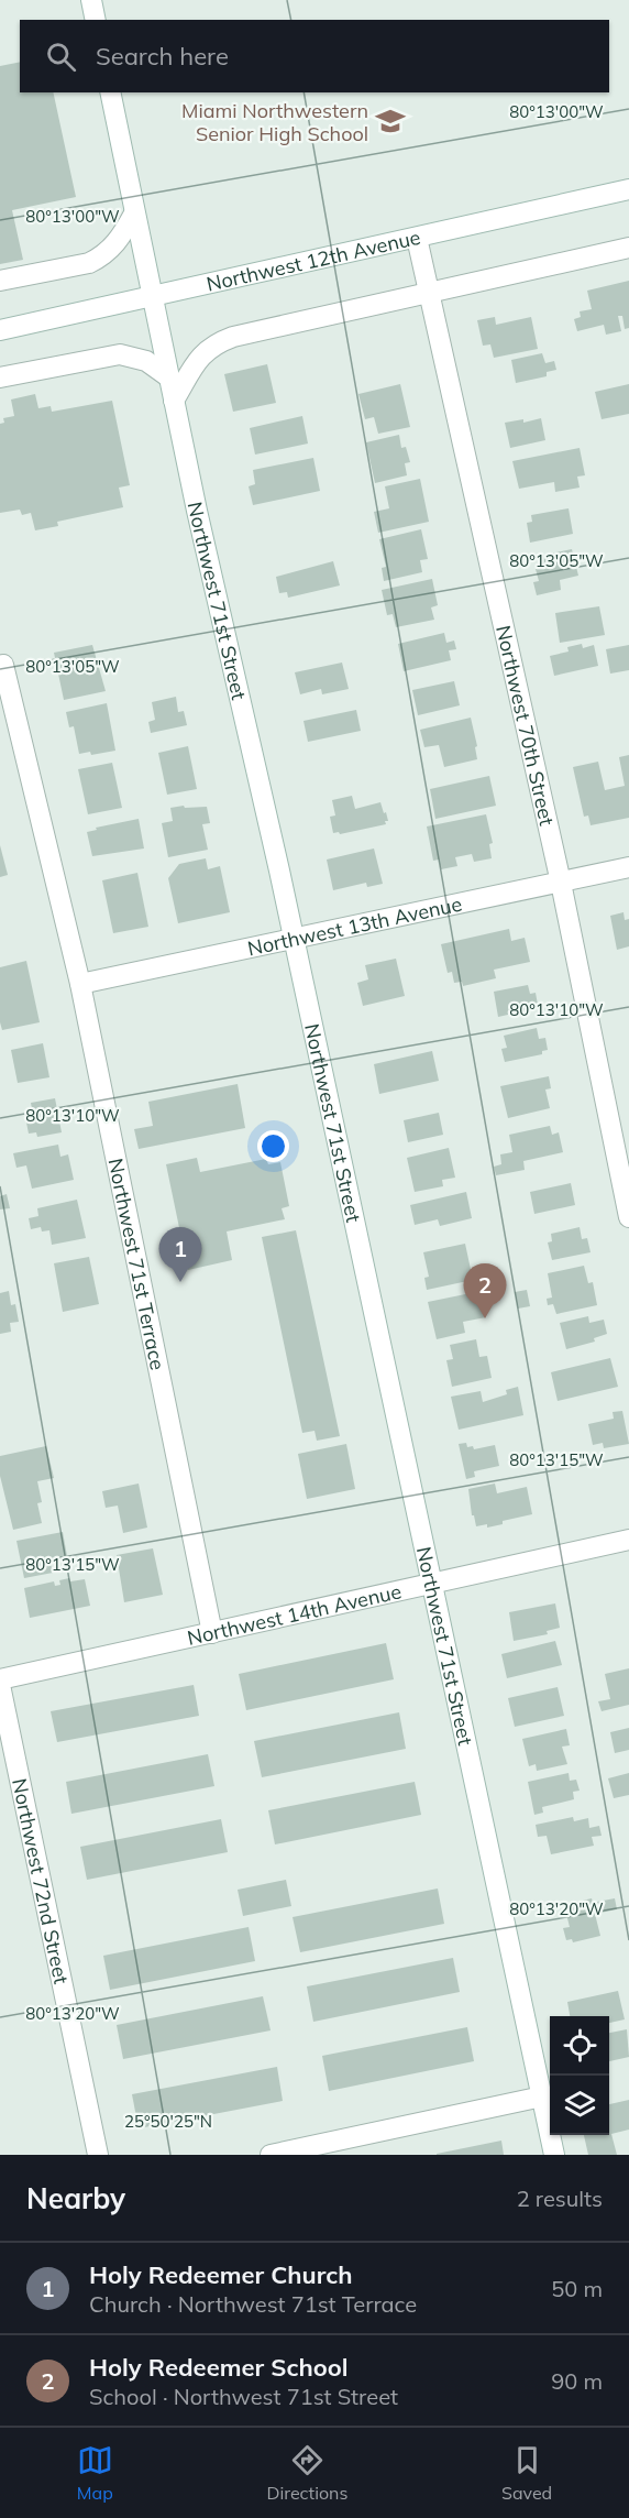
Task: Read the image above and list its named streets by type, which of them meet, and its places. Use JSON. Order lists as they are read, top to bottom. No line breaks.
{"streets":{"street":["Northwest 12th Avenue","Northwest 71st Street","Northwest 70th Street","Northwest 13th Avenue","Northwest 71st Terrace","Northwest 14th Avenue","Northwest 72nd Street"]},"crossings":[["Northwest 12th Avenue","Northwest 71st Street"],["Northwest 12th Avenue","Northwest 70th Street"],["Northwest 71st Street","Northwest 13th Avenue"],["Northwest 71st Street","Northwest 14th Avenue"],["Northwest 70th Street","Northwest 13th Avenue"],["Northwest 13th Avenue","Northwest 71st Terrace"],["Northwest 71st Terrace","Northwest 14th Avenue"]],"places":{"school or university":["Miami Northwestern Senior High School"]},"page":{"search":"Search here","pins":["1","2"],"heading":["Nearby","2 results"],"list":[{"mark":"1","name":"Holy Redeemer Church","note":"Church · Northwest 71st Terrace","value":"50 m"},{"mark":"2","name":"Holy Redeemer School","note":"School · Northwest 71st Street","value":"90 m"}],"nav":["Map","Directions","Saved"]},"coordinates":["80°13'00\"W","80°13'05\"W","80°13'10\"W","80°13'15\"W","80°13'20\"W","25°50'25\"N"]}
